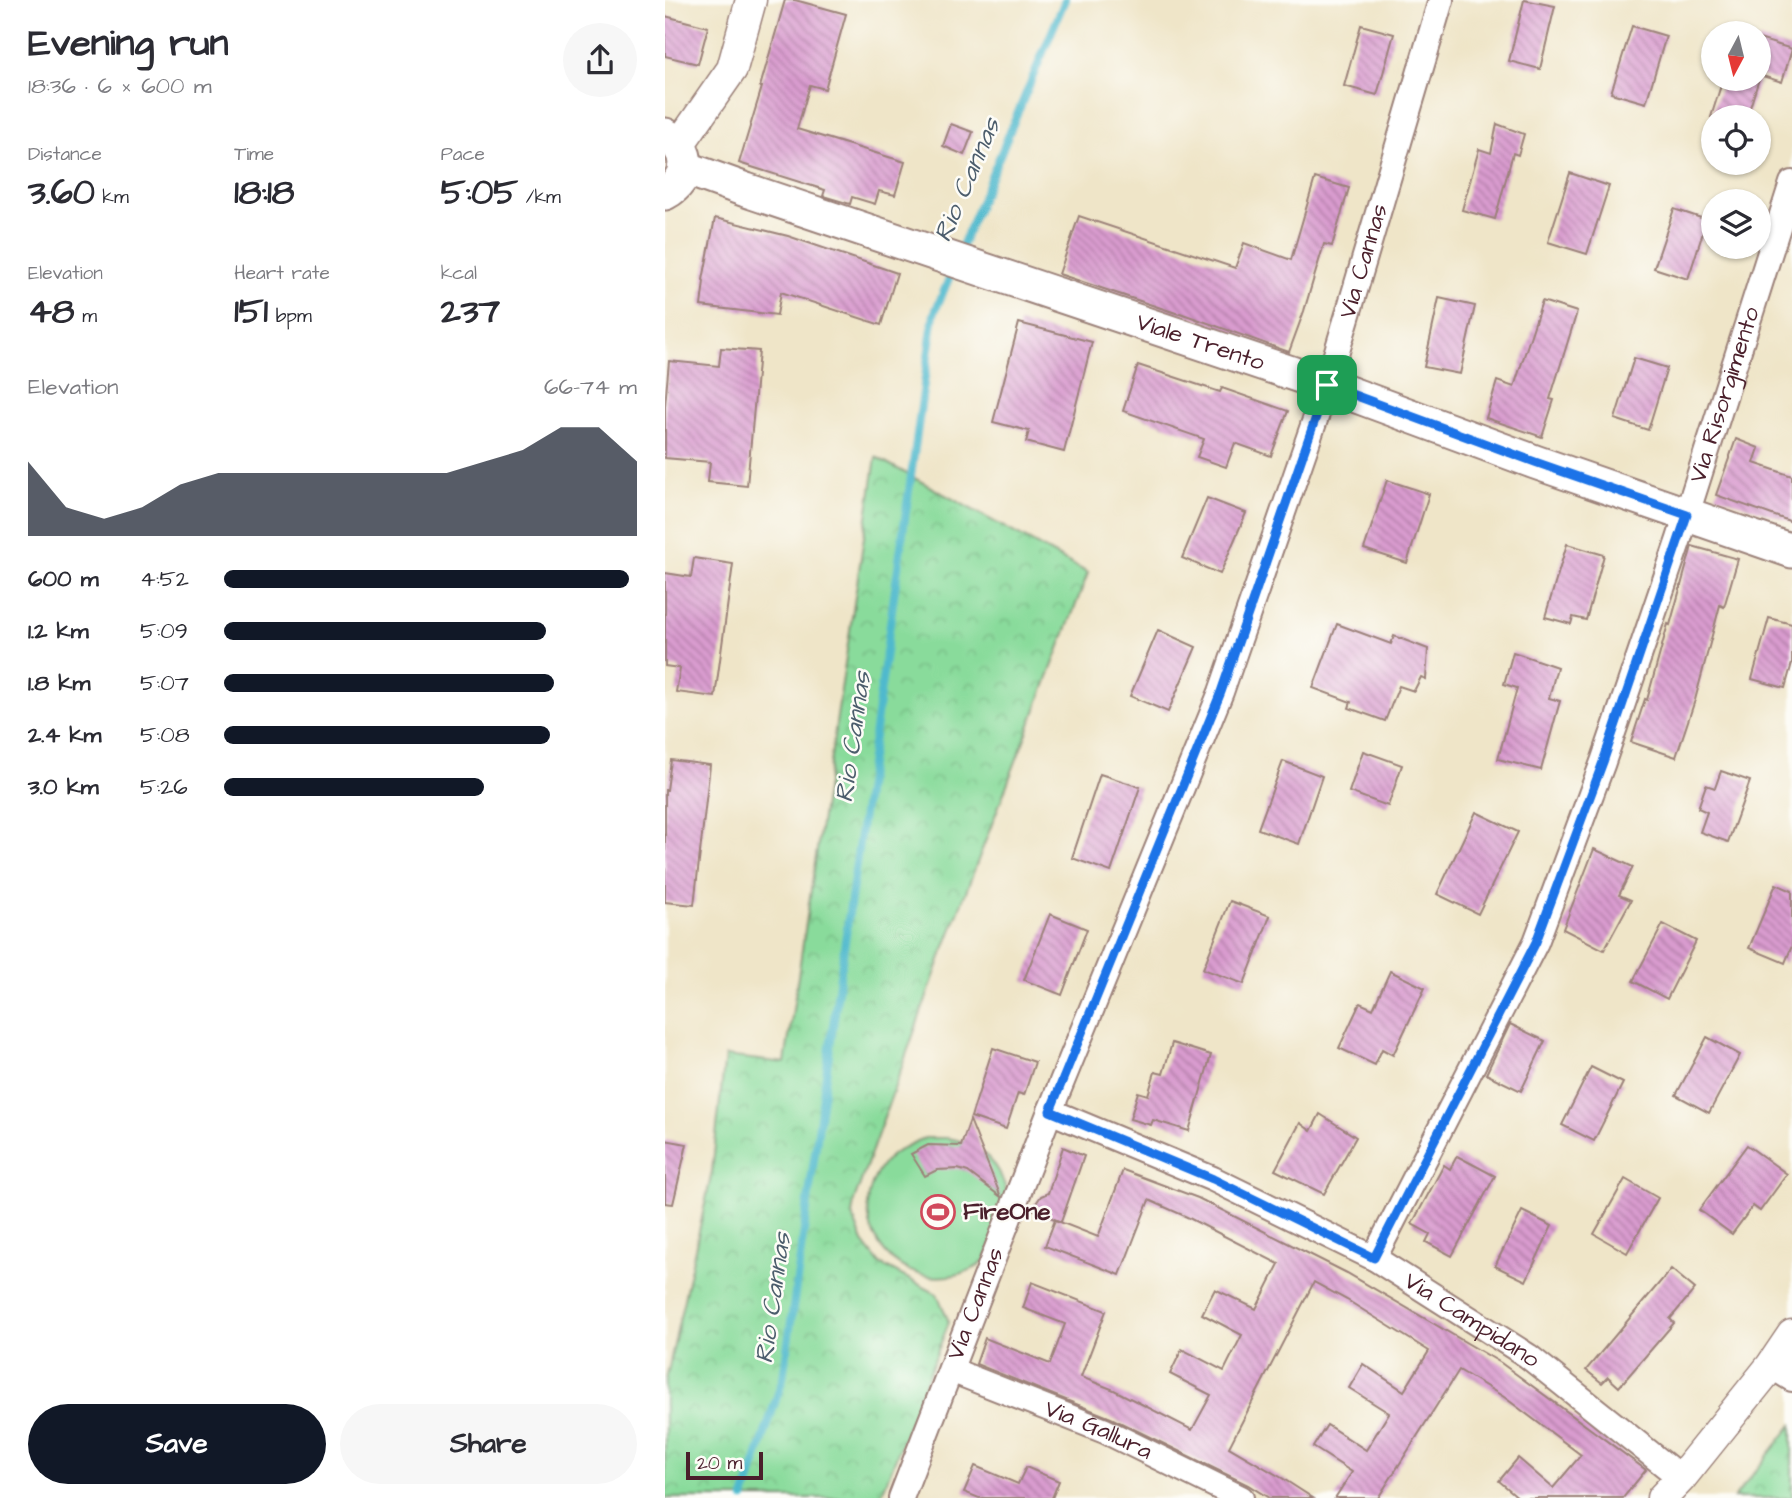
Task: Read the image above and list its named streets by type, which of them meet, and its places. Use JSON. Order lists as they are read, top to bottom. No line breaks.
{"streets":{"main road":["Viale Trento"],"street":["Via Cannas","Via Risorgimento","Via Campidano","Via Gallura"]},"crossings":[["Via Cannas","Viale Trento"],["Via Cannas","Via Campidano"],["Via Cannas","Via Gallura"],["Viale Trento","Via Risorgimento"],["Via Risorgimento","Via Campidano"]],"water":["Rio Cannas"],"places":{"sports":["FireOne"]},"scale_bar":"20 m","north":"bottom","page":{"heading":["Evening run","18:36 · 6 × 600 m"],"stats":[["Distance","3.60 km"],["Time","18:18"],["Pace","5:05 /km"],["Elevation","48 m"],["Heart rate","151 bpm"],["kcal","237"]],"chart":["Elevation","66–74 m"],"list":[{"name":"600 m","note":"4:52"},{"name":"1.2 km","note":"5:09"},{"name":"1.8 km","note":"5:07"},{"name":"2.4 km","note":"5:08"},{"name":"3.0 km","note":"5:26"}],"buttons":["Save","Share"],"scale":"20 m"}}
